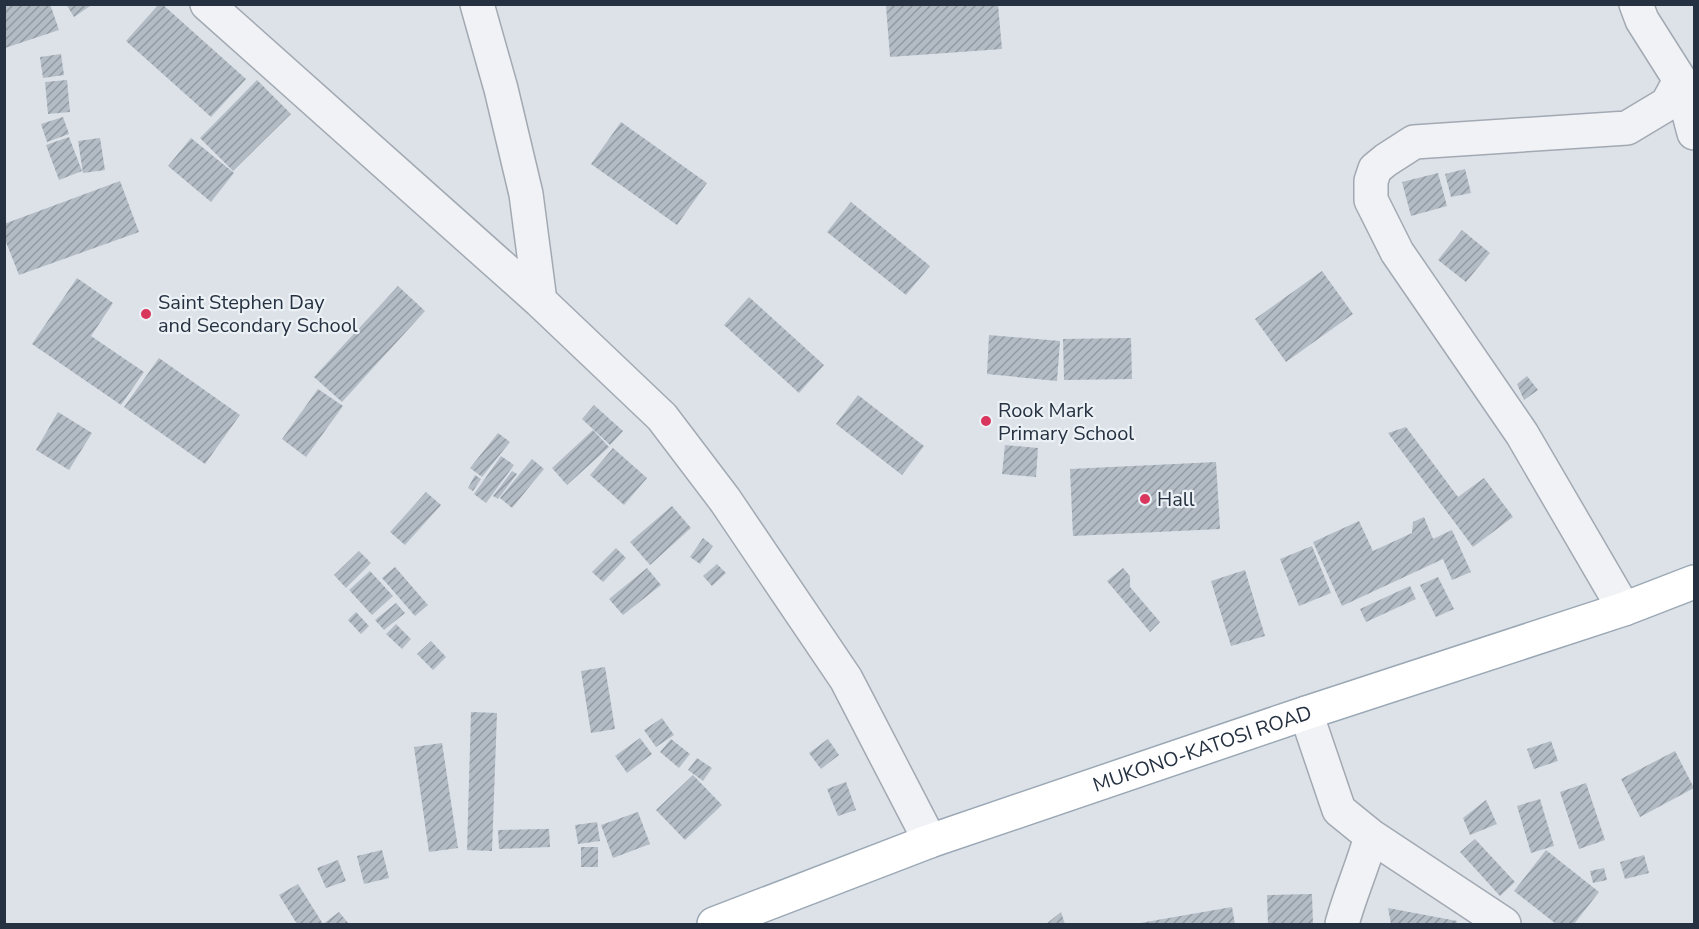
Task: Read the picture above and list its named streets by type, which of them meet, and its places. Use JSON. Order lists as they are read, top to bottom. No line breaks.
{"streets":{"main road":["MUKONO-KATOSI ROAD"]},"places":["Saint Stephen Day and Secondary School","Rook Mark Primary School","Hall"]}
